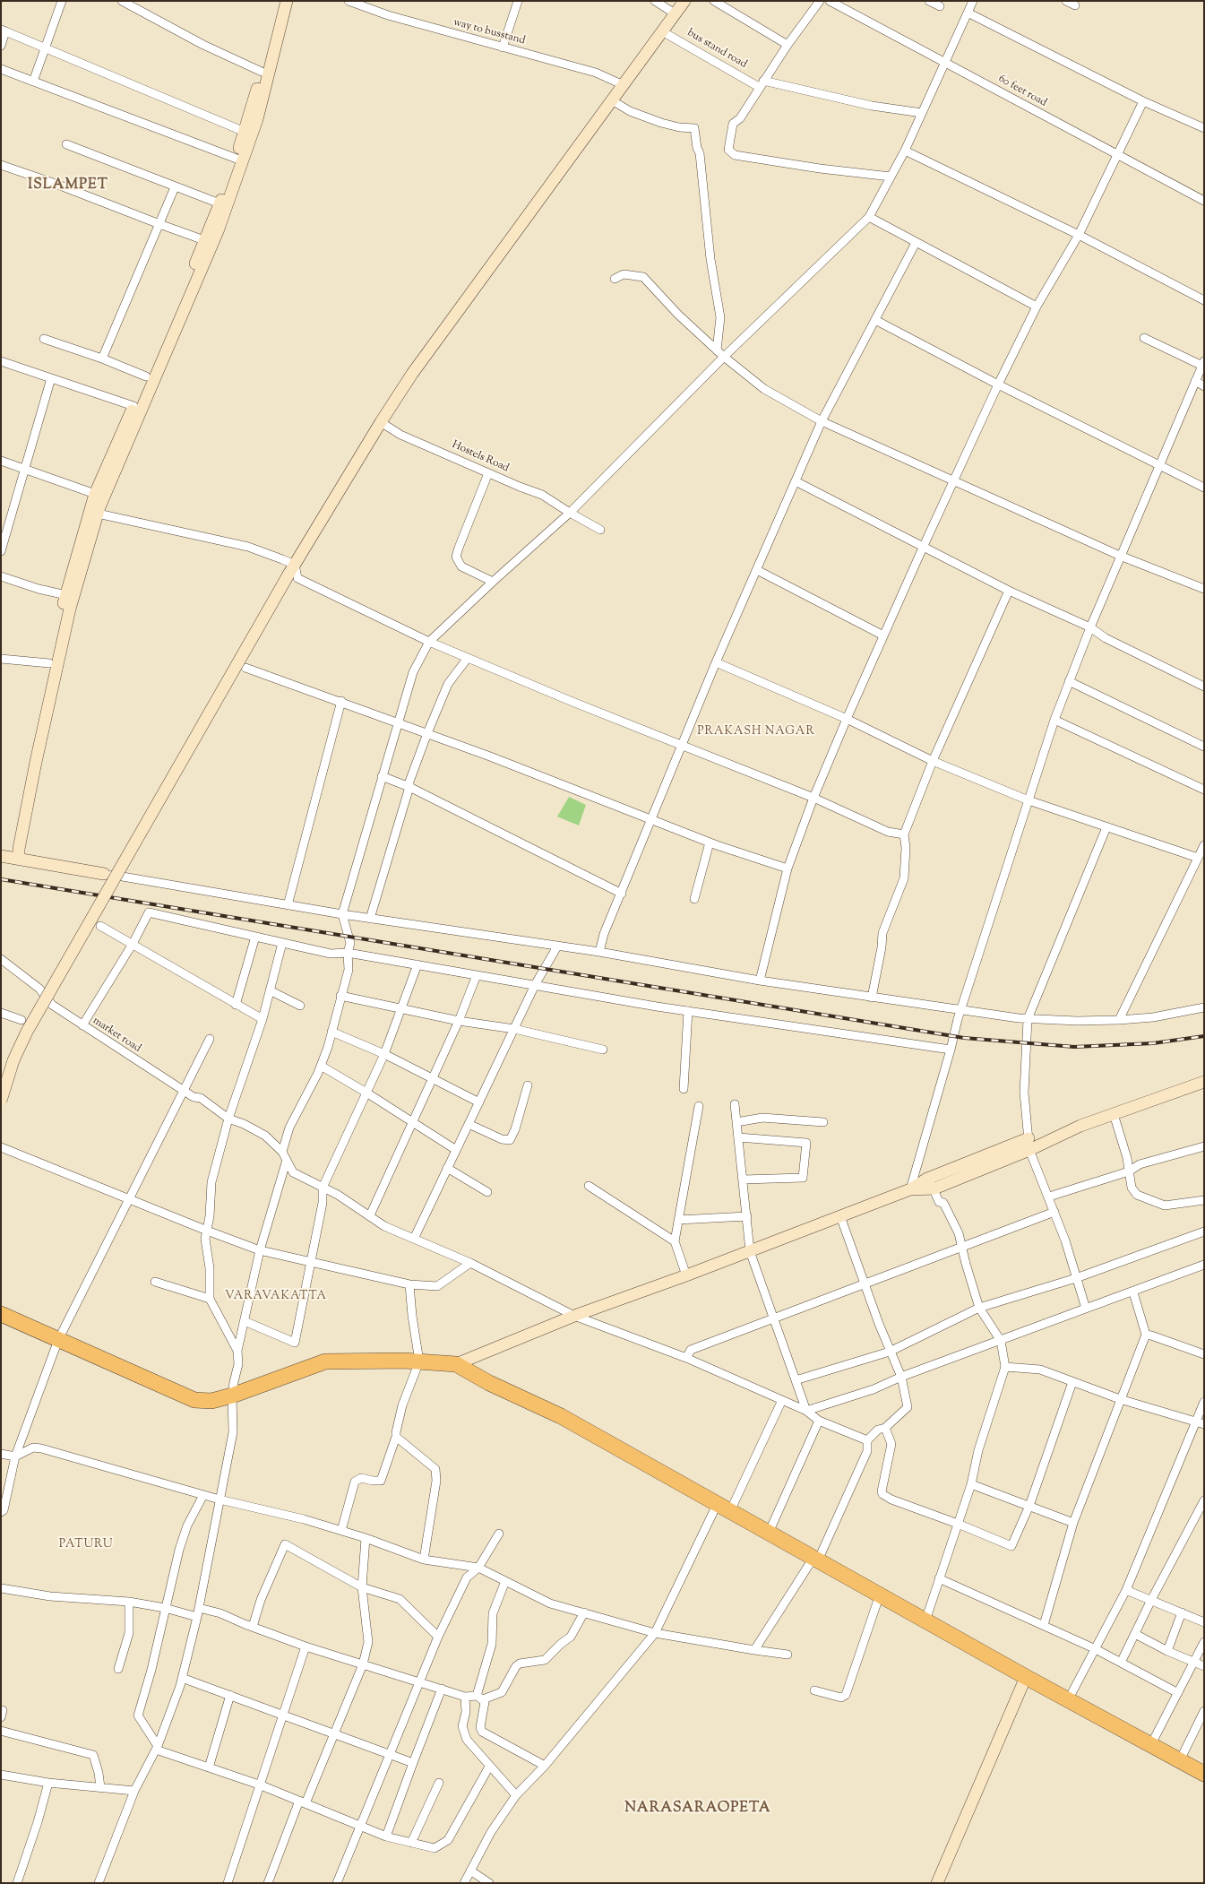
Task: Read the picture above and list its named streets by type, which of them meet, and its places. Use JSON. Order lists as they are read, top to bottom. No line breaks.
{"streets":{"street":["way to busstand","bus stand road","60 feet road","Hostels Road","market road"]},"districts":["ISLAMPET","PRAKASH NAGAR","VARAVAKATTA","PATURU","NARASARAOPETA"]}
